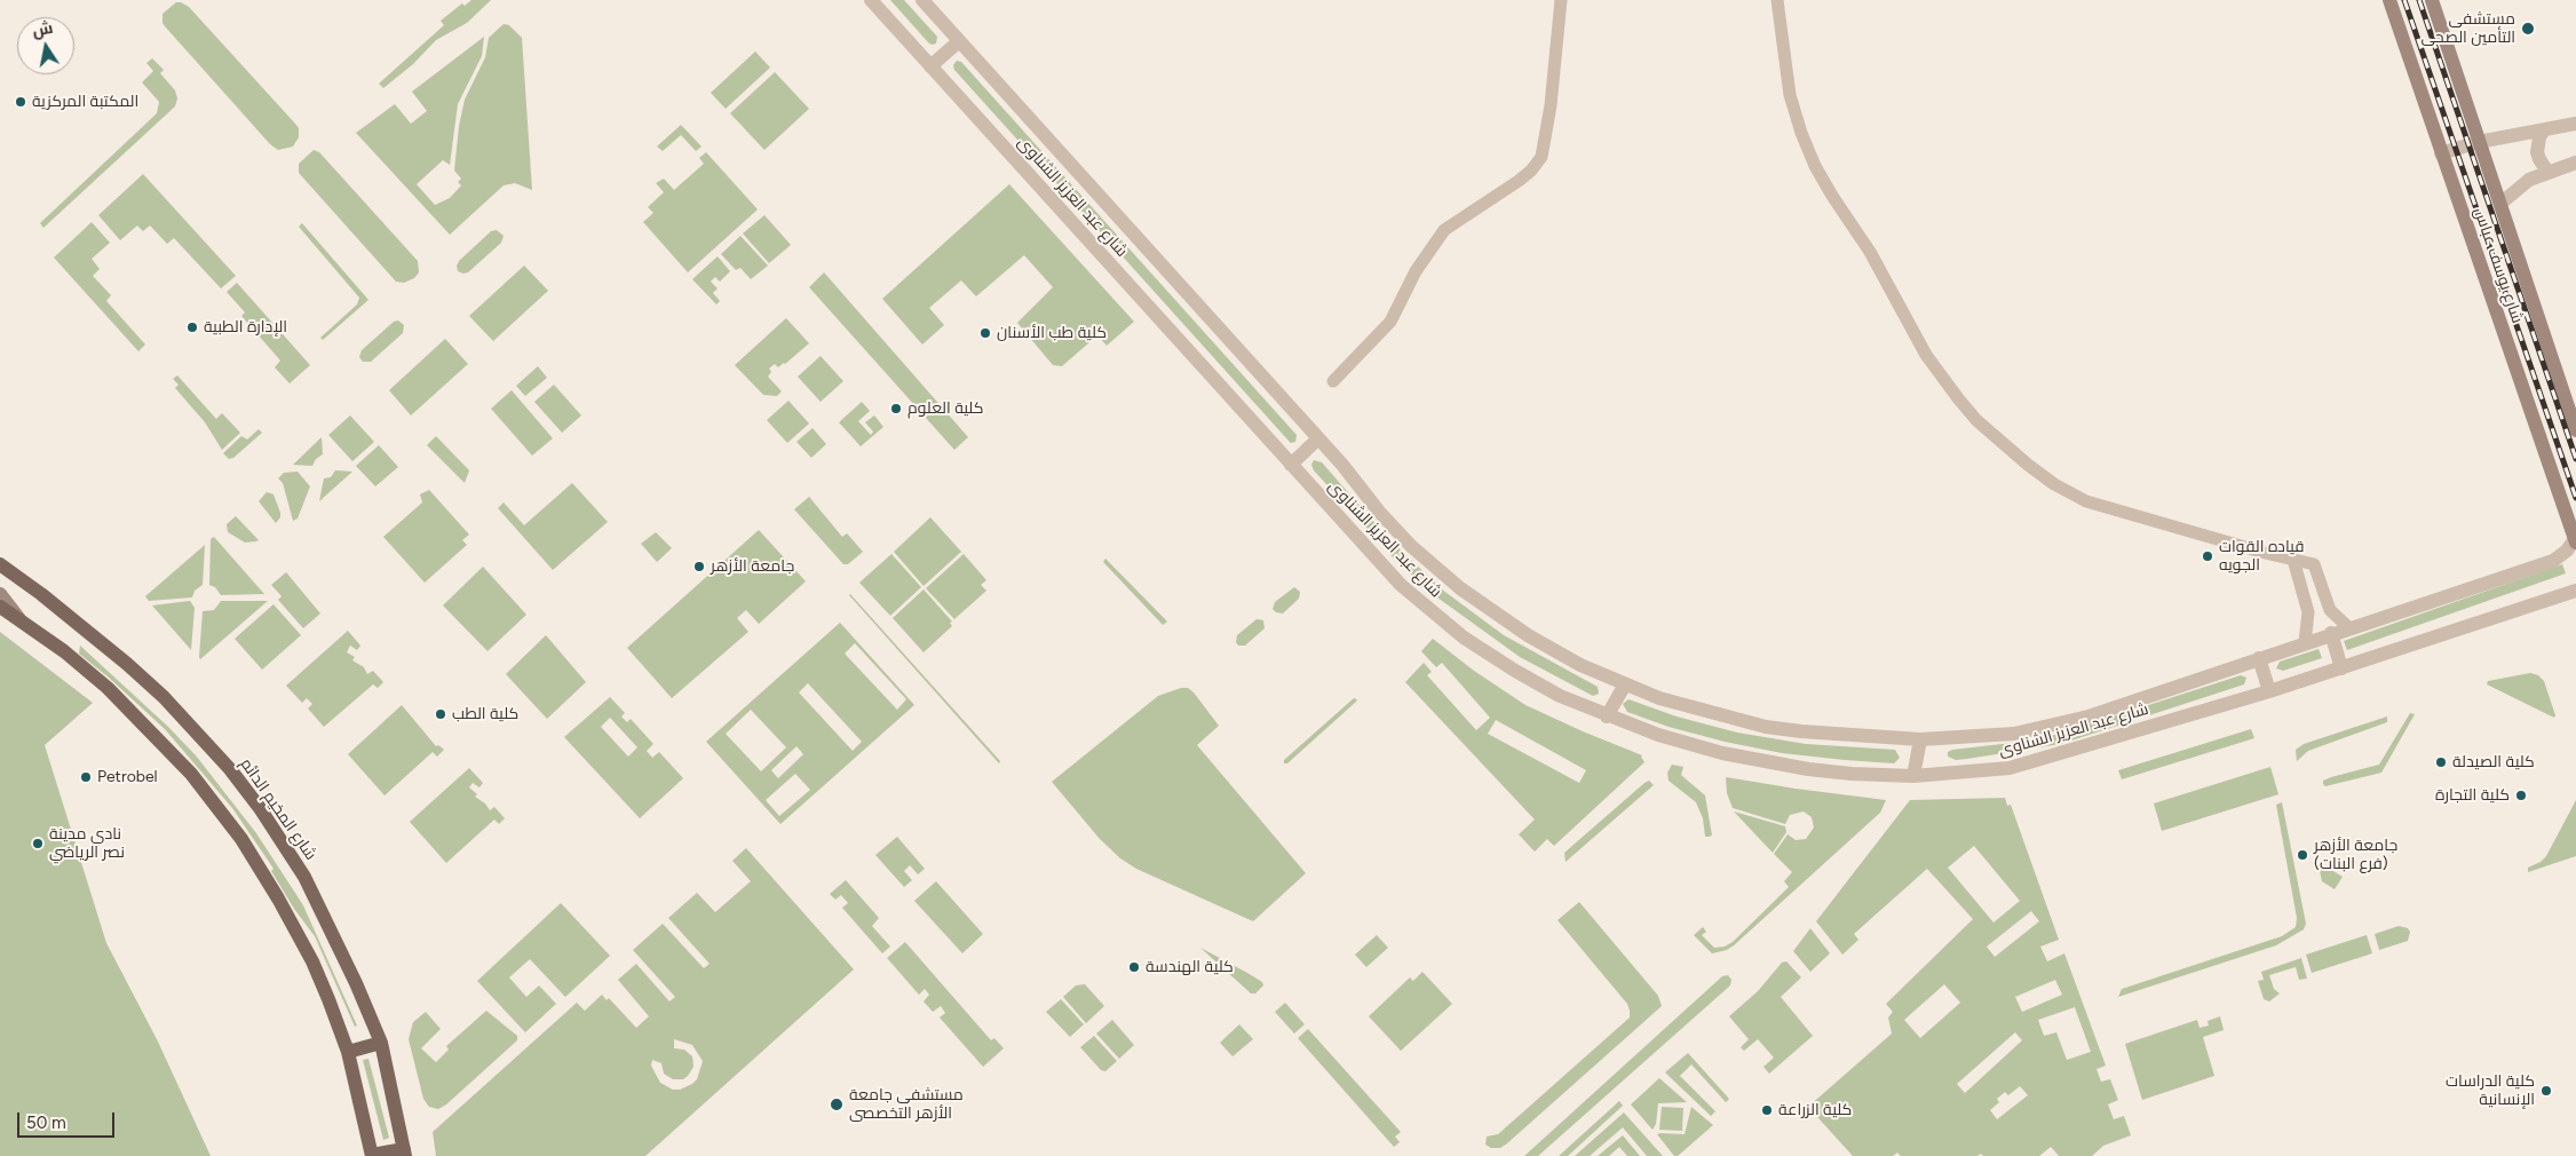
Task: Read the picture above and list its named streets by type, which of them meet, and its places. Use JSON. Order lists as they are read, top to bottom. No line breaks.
{"streets":{"main road":["شارع يوسف عباس","شارع المخيم الدائم"],"street":["شارع عبد العزيز الشناوى"]},"crossings":[["شارع عبد العزيز الشناوى","شارع يوسف عباس"]],"places":["مستشفى التأمين الصحى","المكتبة المركزية","الإدارة الطبية","كلية طب الأسنان","كلية العلوم","قياده القوات الجويه","جامعة الأزهر","كلية الطب","كلية الصيدلة","Petrobel","كلية التجارة","نادي مدينة نصر الرياضي","جامعة الأزهر (فرع البنات)","كلية الهندسة","كلية الدراسات الإنسانية","مستشفى جامعة الأزهر التخصصى","كلية الزراعة"],"scale_bar":"50 m","north":"top"}
